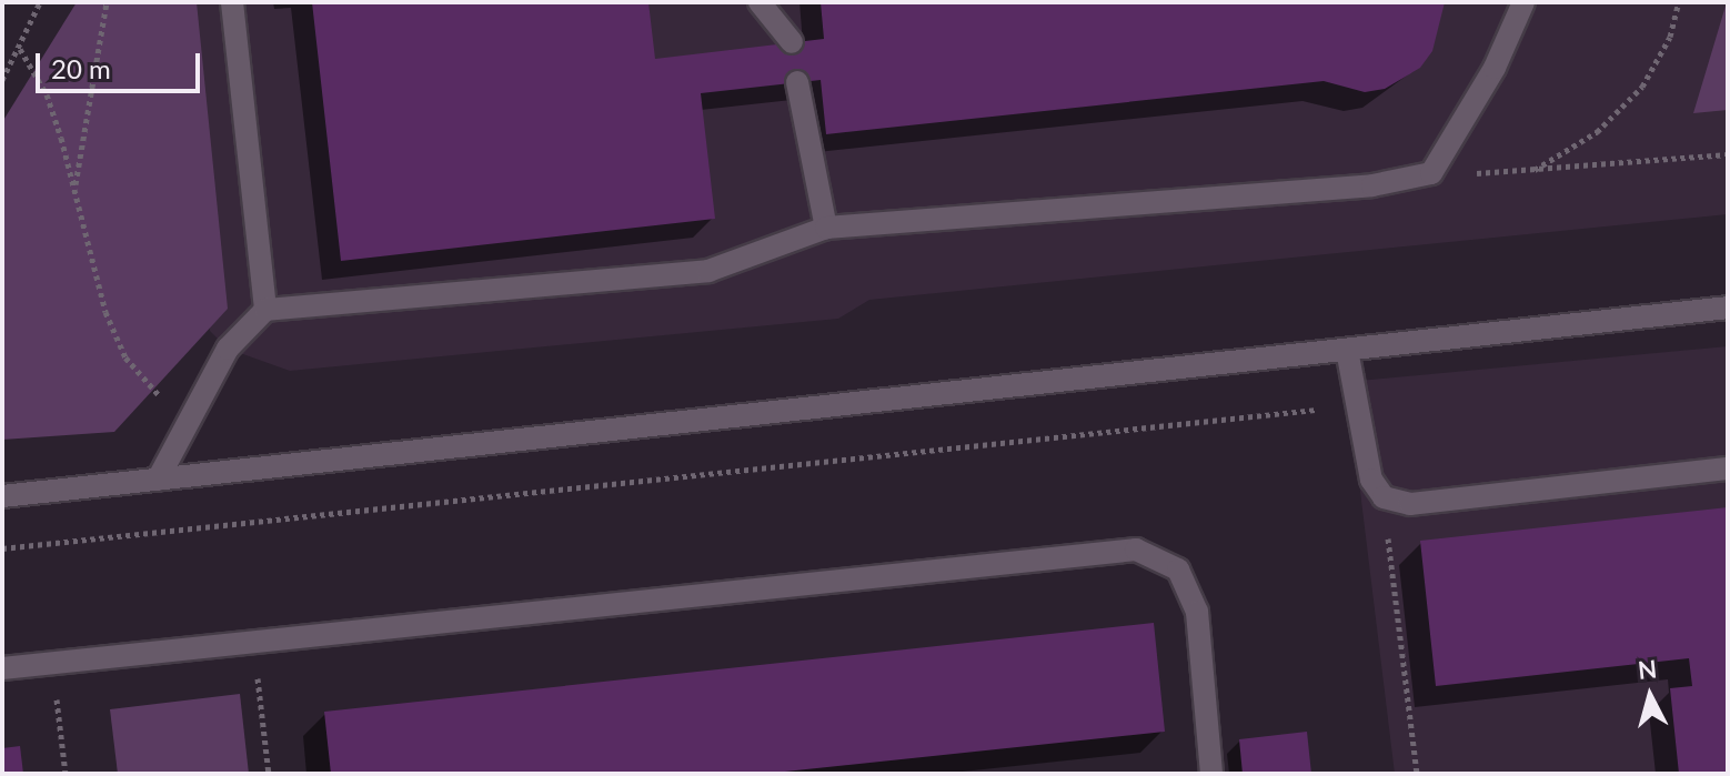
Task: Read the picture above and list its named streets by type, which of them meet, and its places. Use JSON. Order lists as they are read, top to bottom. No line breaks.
{"scale_bar":"20 m","north":"top"}
